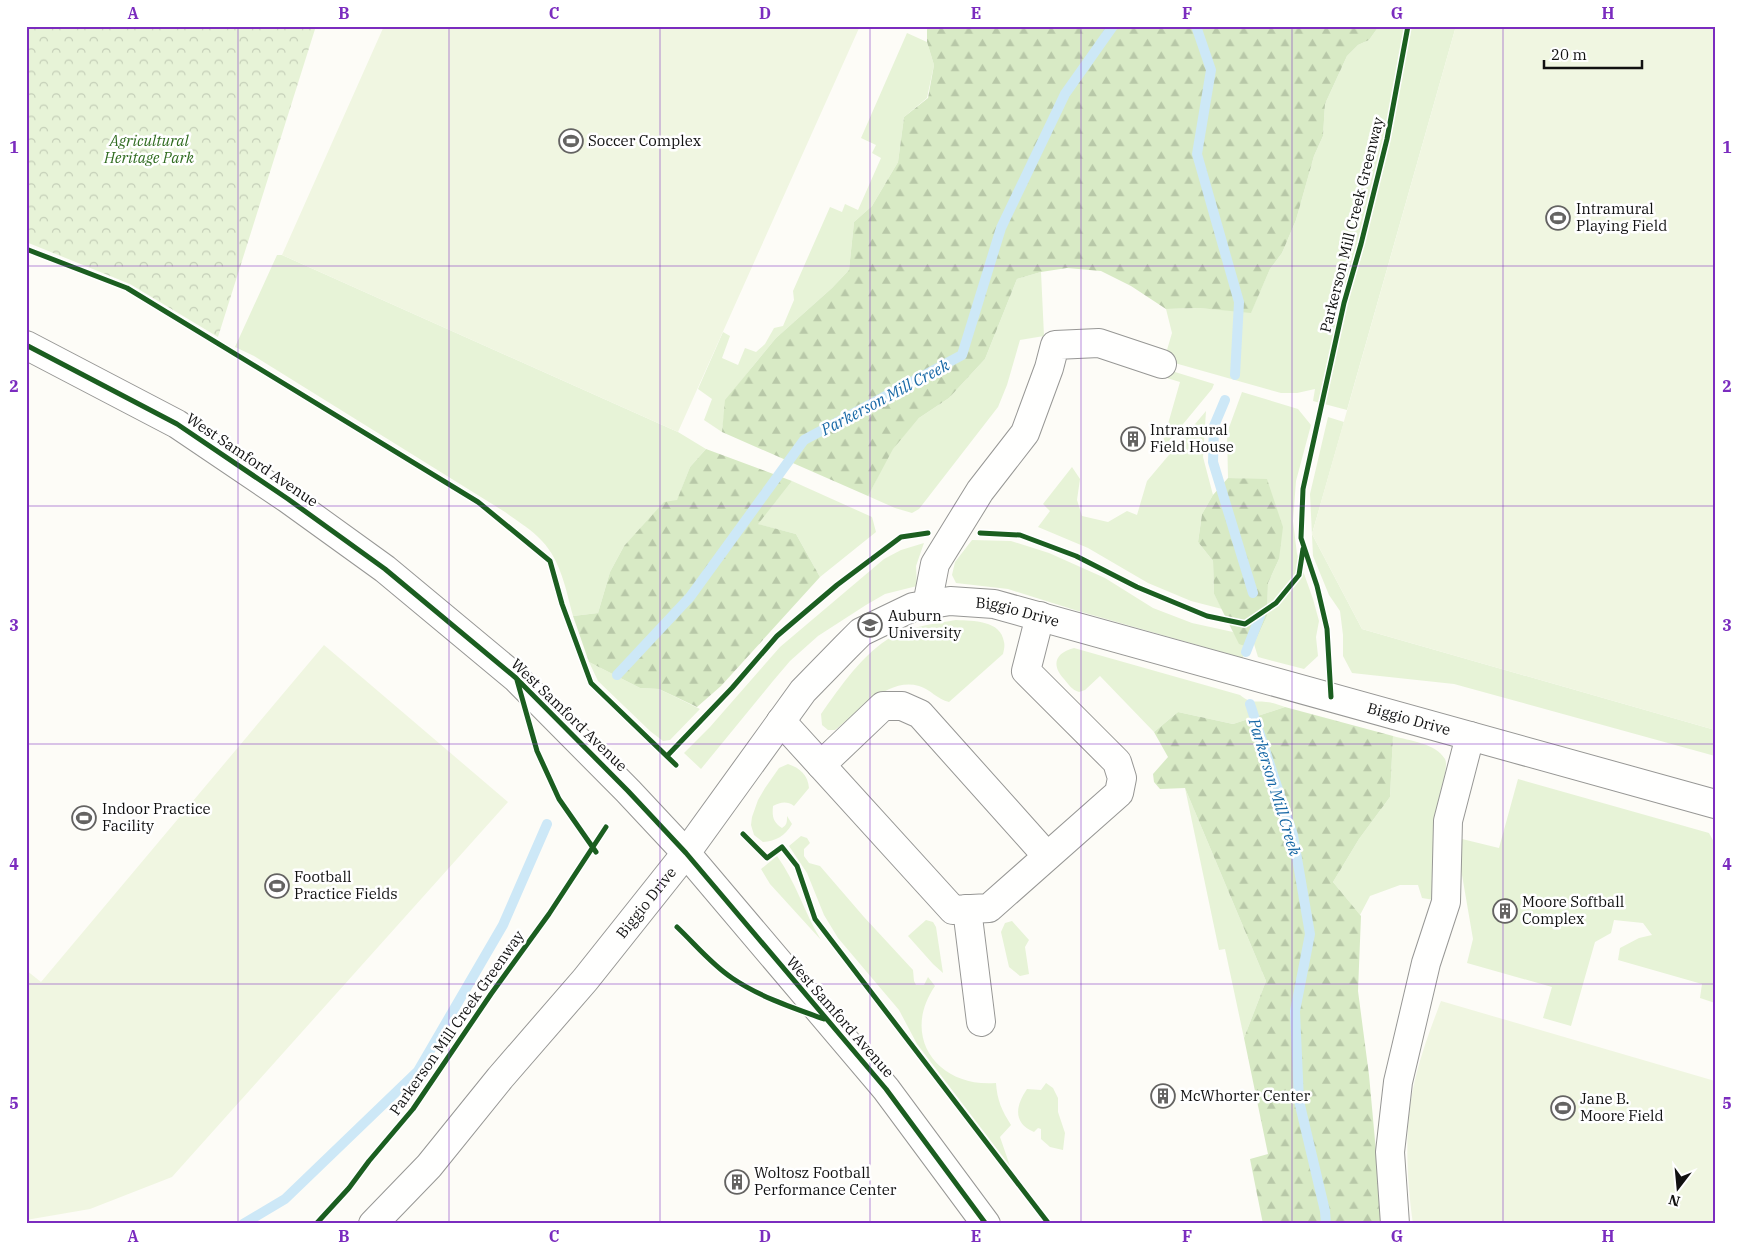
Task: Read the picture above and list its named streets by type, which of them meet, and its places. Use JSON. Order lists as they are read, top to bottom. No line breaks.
{"streets":{"street":["West Samford Avenue","Biggio Drive"],"cycle path":["Parkerson Mill Creek Greenway"]},"crossings":[["West Samford Avenue","Biggio Drive"]],"water":["Parkerson Mill Creek"],"parks":["Agricultural Heritage Park"],"places":{"sports":["Soccer Complex","Intramural Playing Field","Indoor Practice Facility","Football Practice Fields","Jane B. Moore Field"],"building":["Intramural Field House","Moore Softball Complex","McWhorter Center","Woltosz Football Performance Center"],"school or university":["Auburn University"]},"scale_bar":"20 m","north":"bottom","grid":{"columns":["A","B","C","D","E","F","G","H"],"rows":["1","2","3","4","5"]}}
